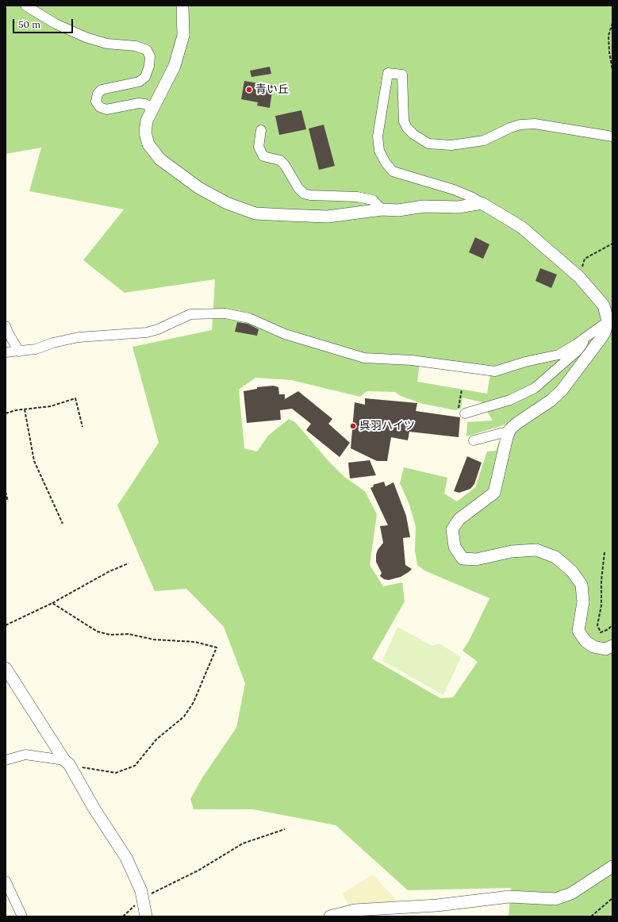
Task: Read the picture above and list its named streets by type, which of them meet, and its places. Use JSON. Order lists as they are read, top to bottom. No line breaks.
{"places":["青い丘","呉羽ハイツ"],"scale_bar":"50 m"}
